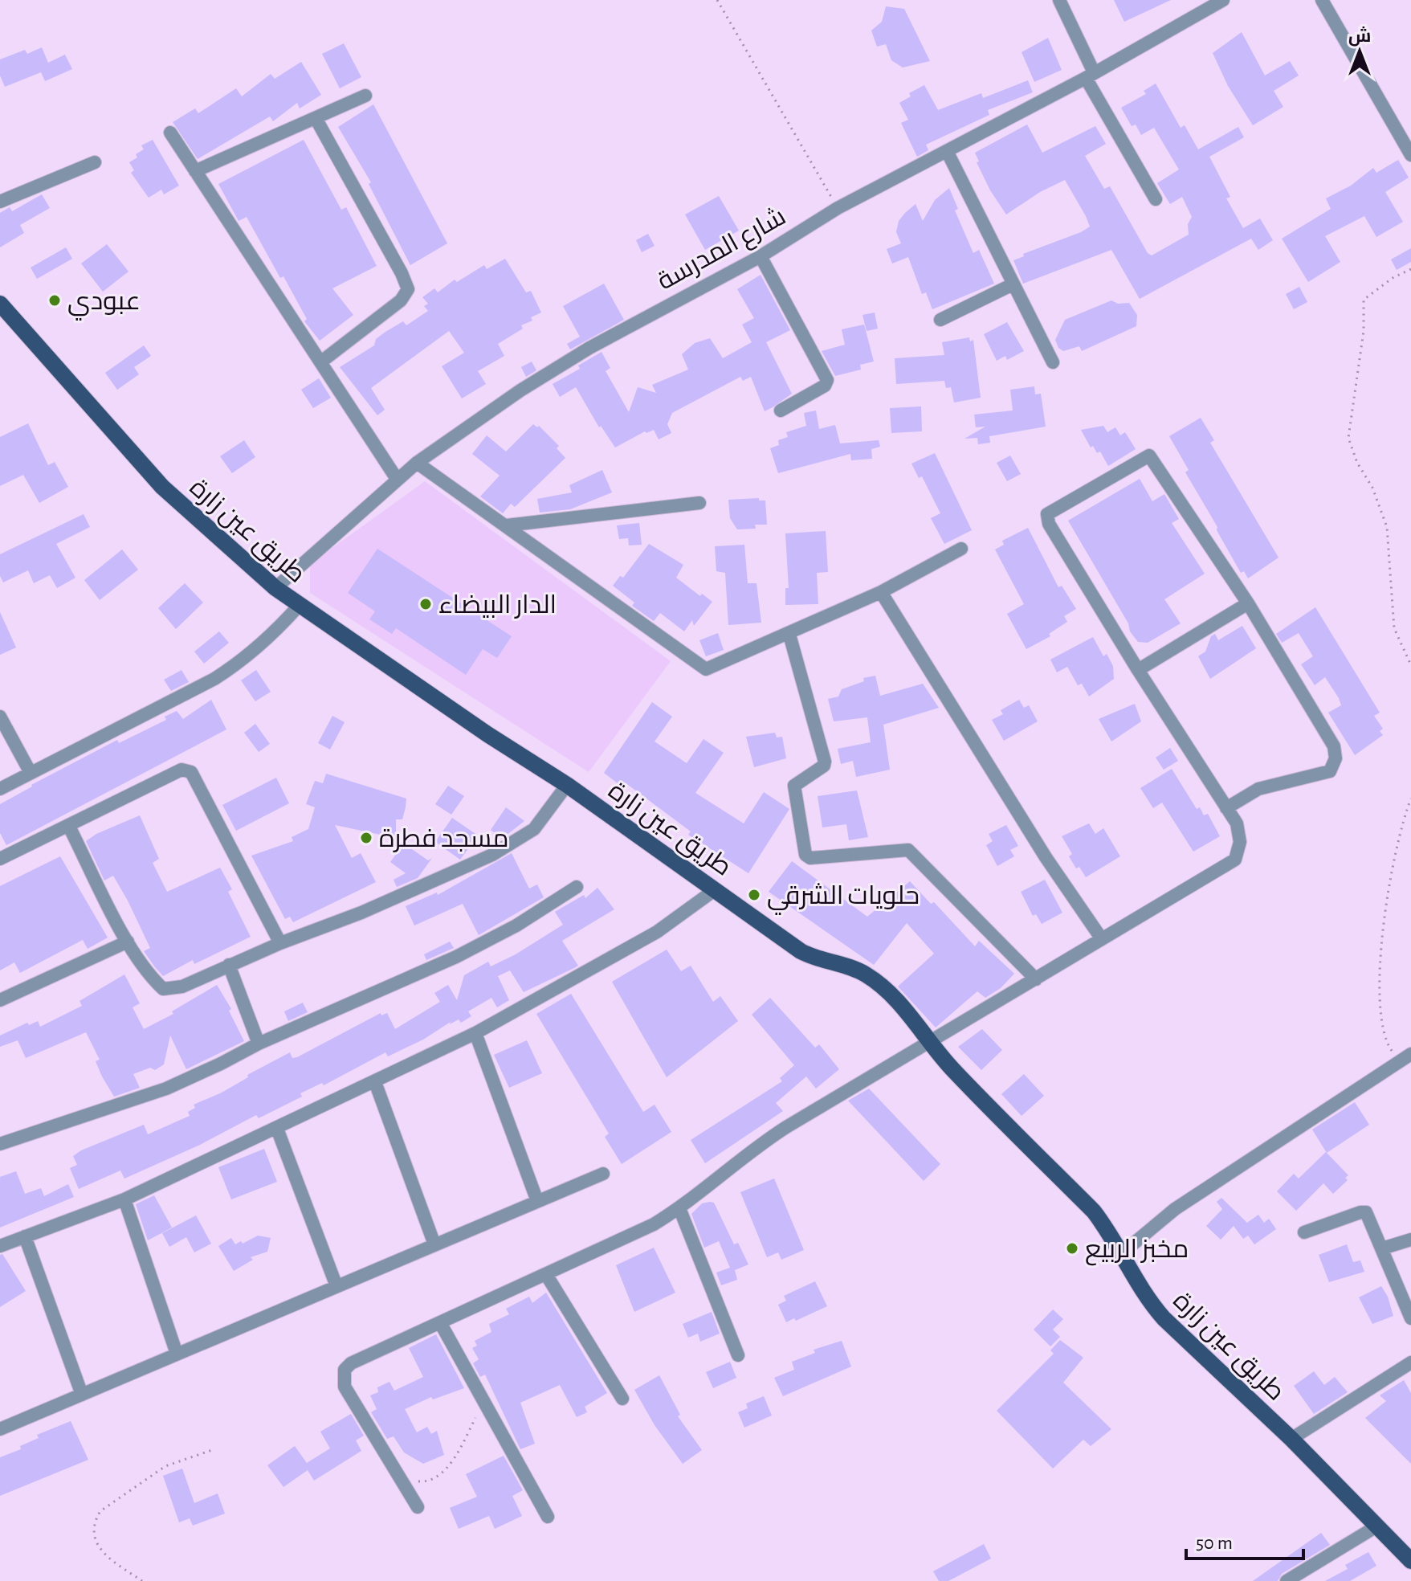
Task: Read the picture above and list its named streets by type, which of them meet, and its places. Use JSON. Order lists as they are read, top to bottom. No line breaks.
{"streets":{"main road":["طريق عين زارة"],"street":["شارع المدرسة"]},"crossings":[["شارع المدرسة","طريق عين زارة"]],"places":["عبودي","الدار البيضاء","مسجد فطرة","حلويات الشرقي","مخبز الربيع"],"scale_bar":"50 m","north":"top"}
